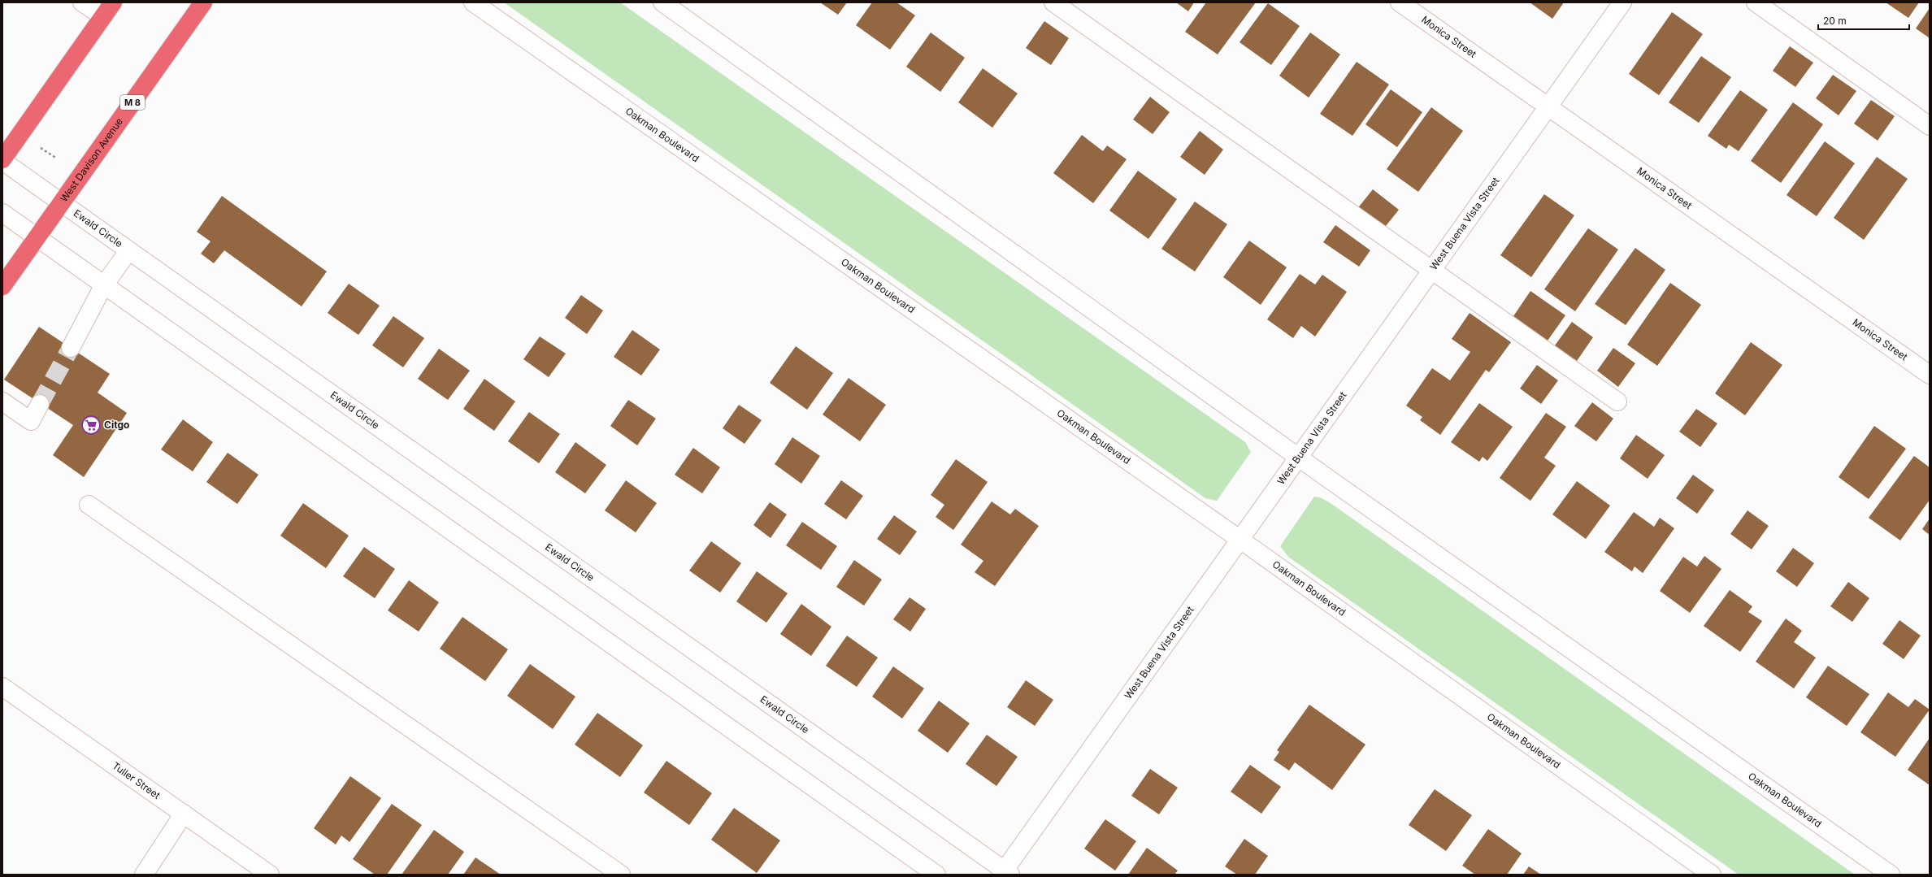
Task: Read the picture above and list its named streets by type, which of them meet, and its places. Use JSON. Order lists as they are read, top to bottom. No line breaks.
{"streets":{"highway":["M 8","West Davison Avenue"],"street":["Monica Street","Oakman Boulevard","West Buena Vista Street","Ewald Circle","Tuller Street"]},"crossings":[["Monica Street","West Buena Vista Street"],["Oakman Boulevard","West Buena Vista Street"],["West Davison Avenue","Ewald Circle"],["West Buena Vista Street","Ewald Circle"]],"places":{"supermarket":["Citgo"]},"scale_bar":"20 m"}
